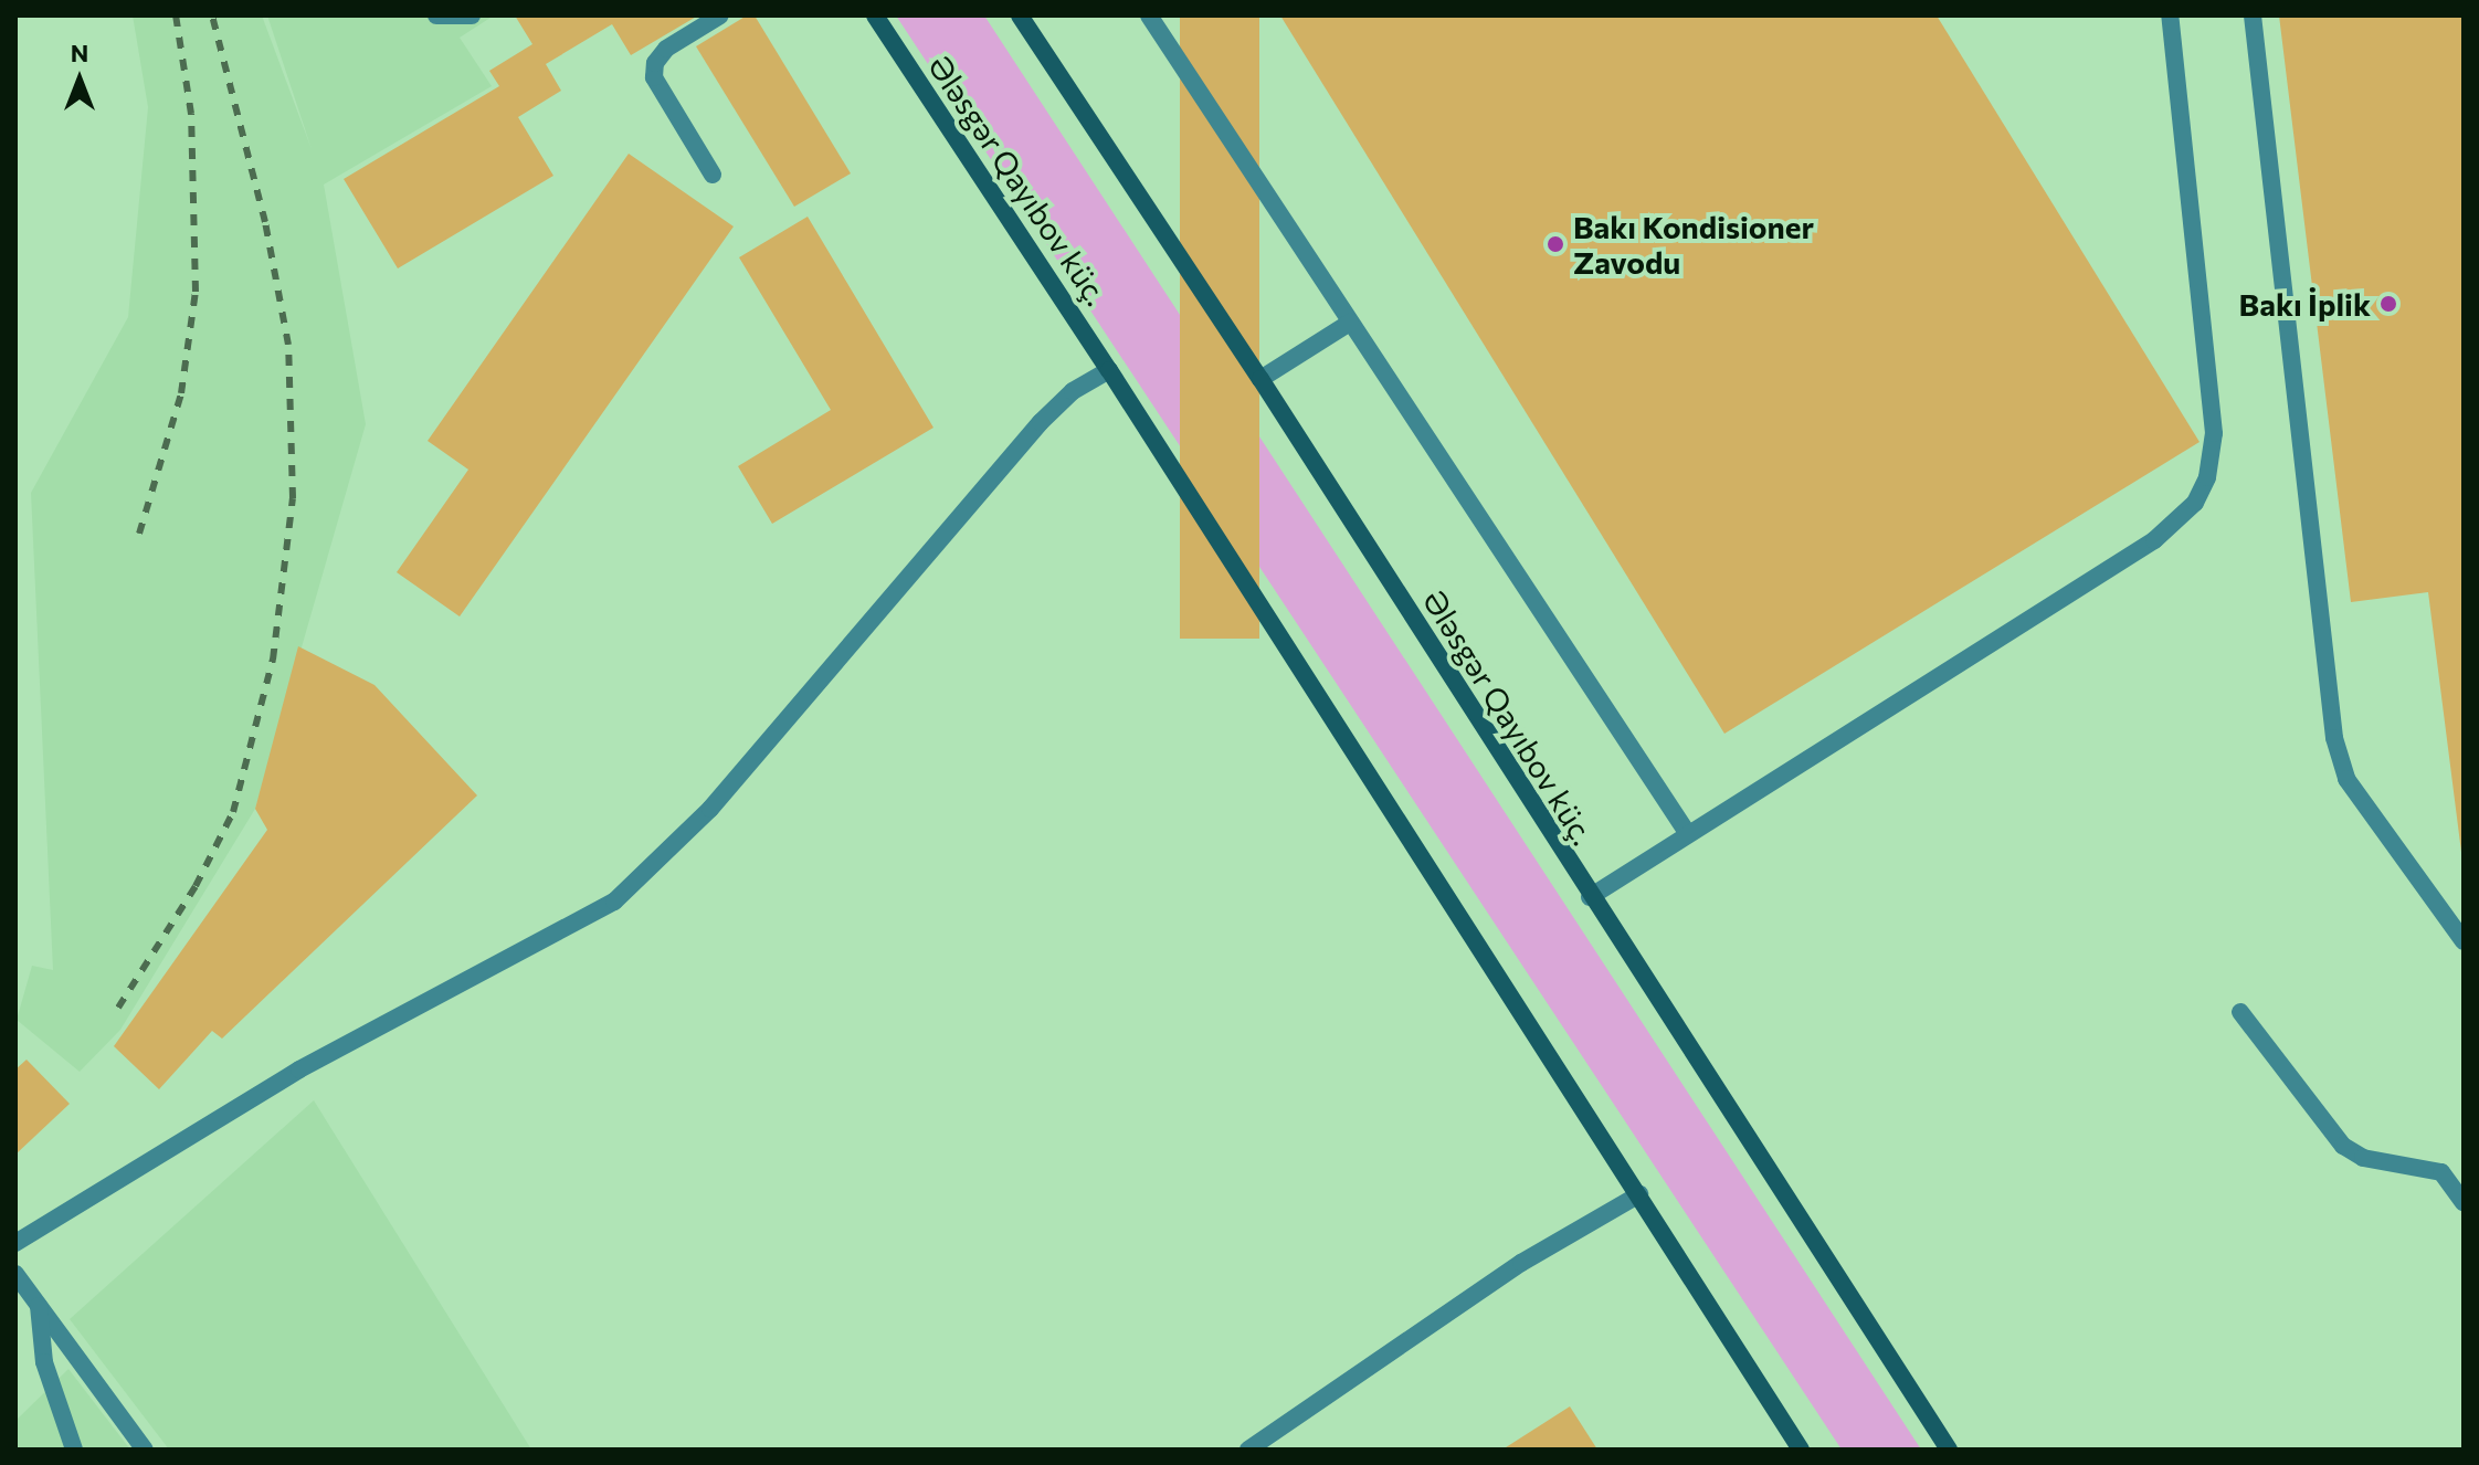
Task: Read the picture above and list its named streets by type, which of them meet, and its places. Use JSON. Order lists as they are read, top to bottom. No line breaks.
{"streets":{"main road":["Ələsgər Qayıbov küç."]},"places":["Bakı Kondisioner Zavodu","Bakı İplik"],"north":"top"}
